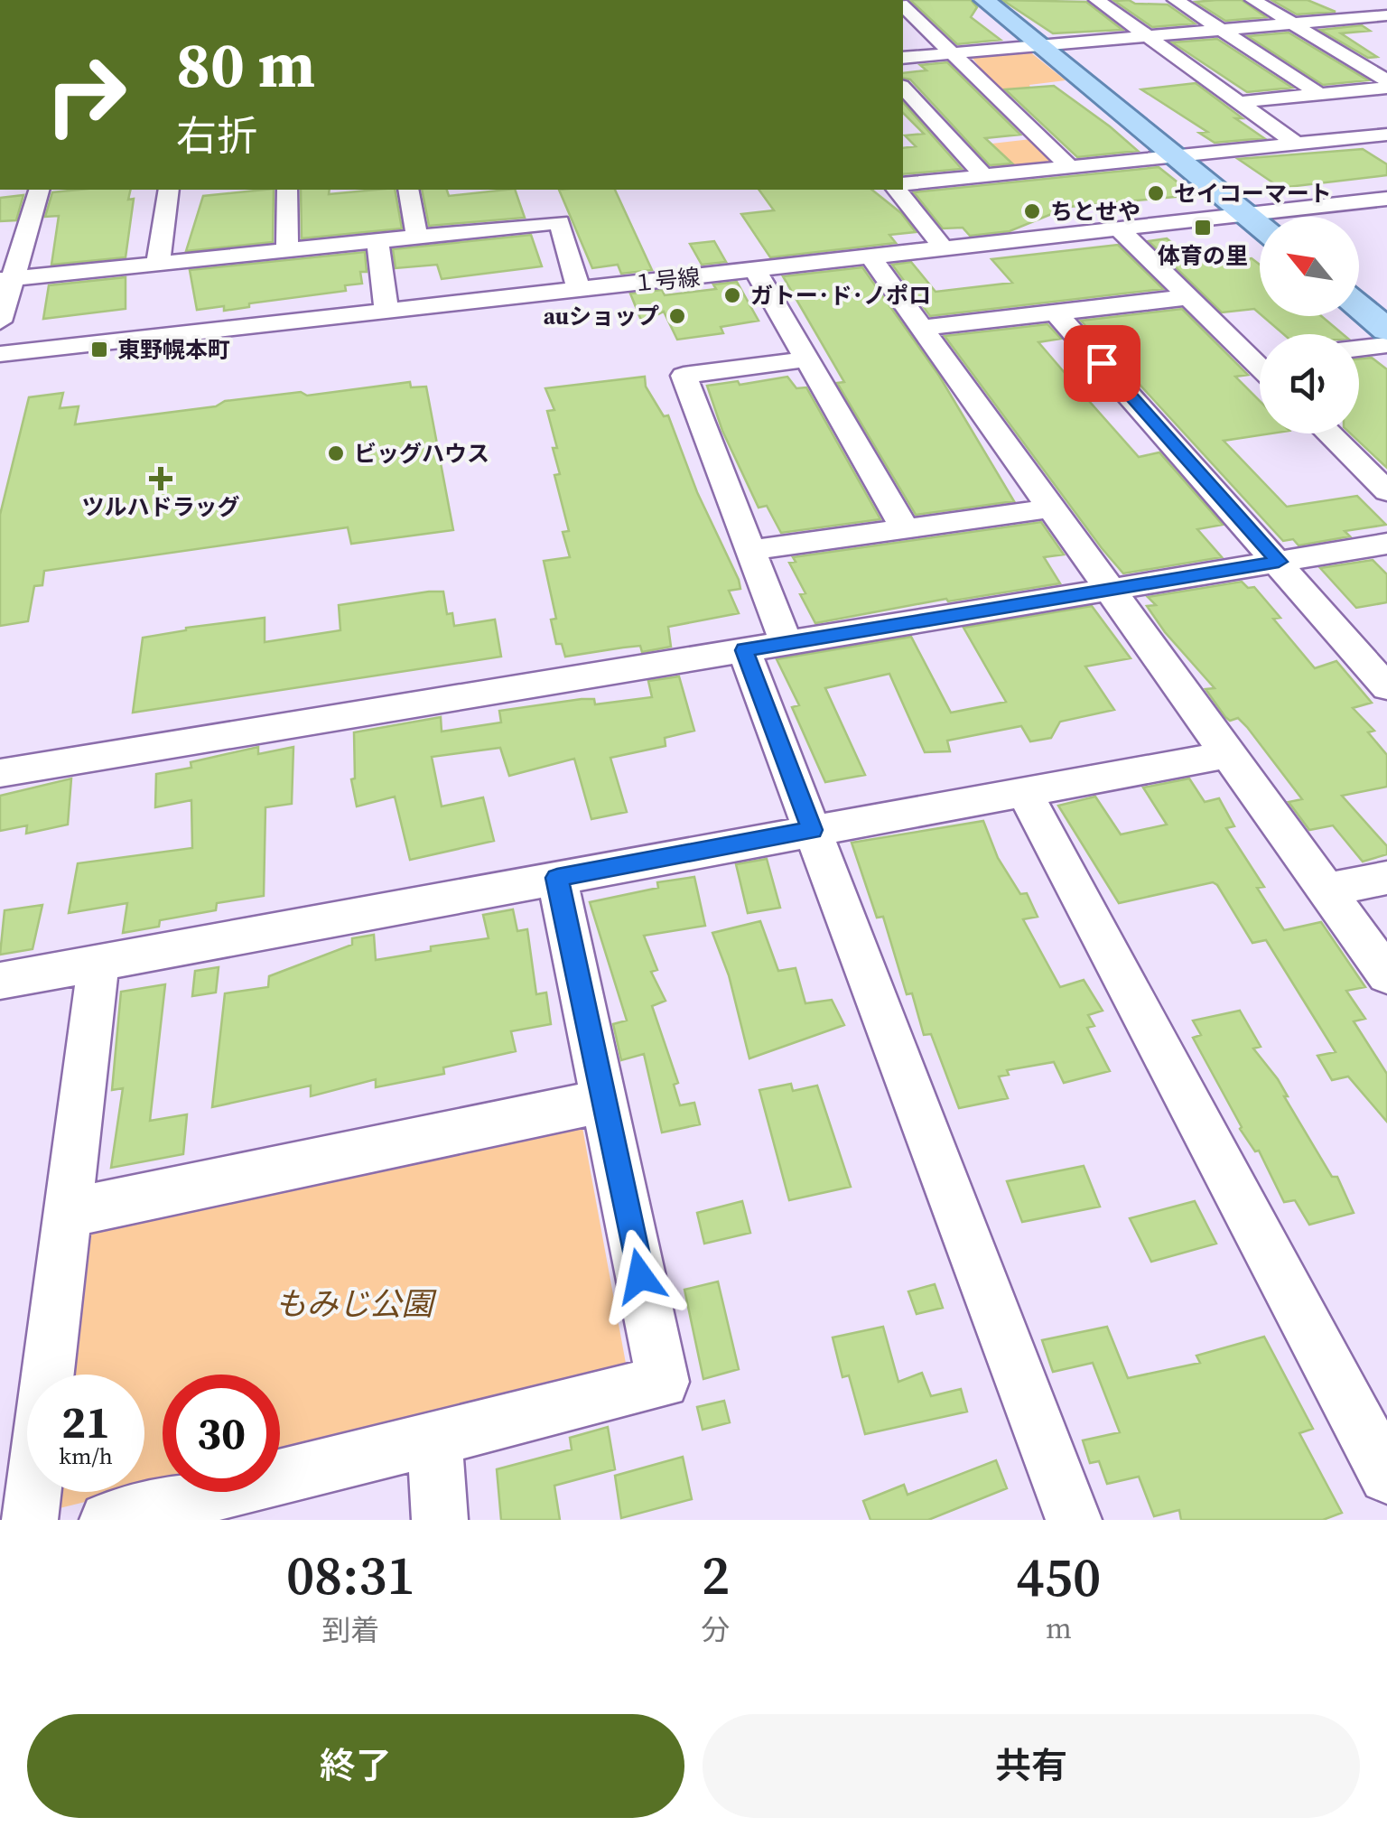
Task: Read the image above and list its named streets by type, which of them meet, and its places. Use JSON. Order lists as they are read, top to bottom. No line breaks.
{"streets":{"street":["１号線"]},"parks":["もみじ公園"],"places":{"other":["セイコーマート","ちとせや","ガトー･ド･ノポロ","auショップ","ビッグハウス"],"transit":["体育の里","東野幌本町"],"health":["ツルハドラッグ"]},"north":"top left","page":{"turn":["80 m","右折"],"speed":"21 km/h","limit":"30","eta":["08:31","到着","2","分","450","m"],"buttons":["終了","共有"]}}
